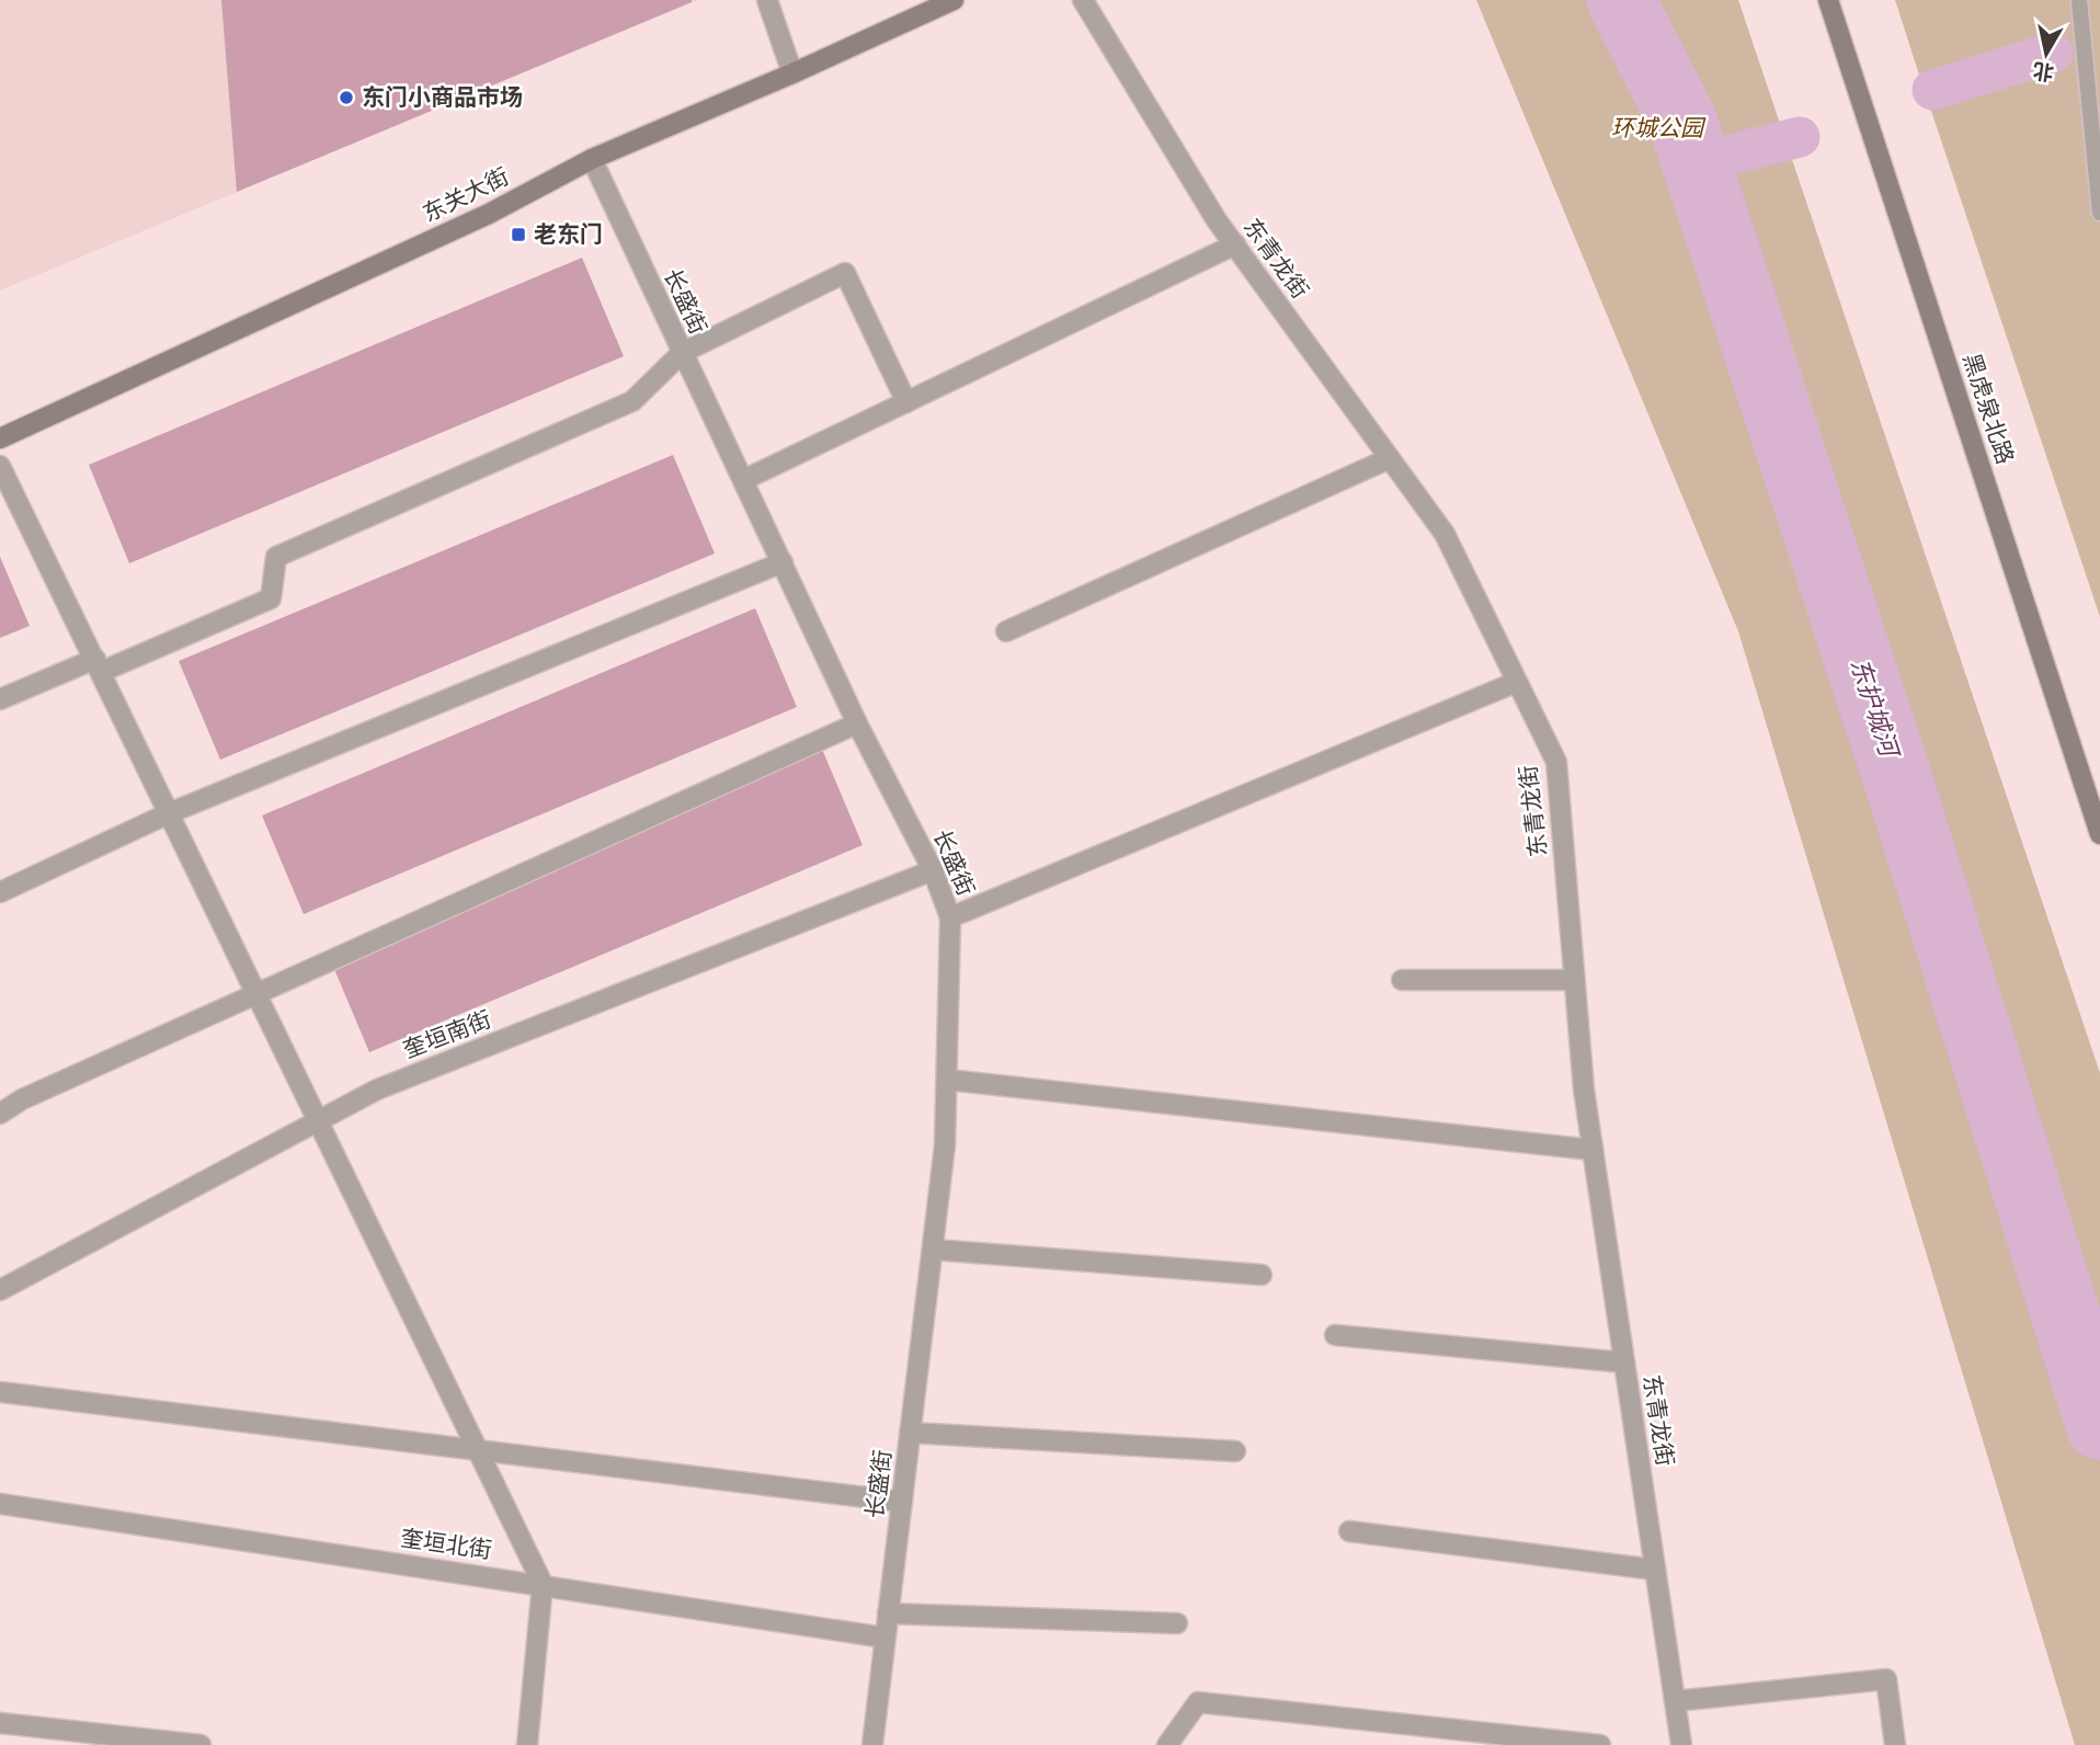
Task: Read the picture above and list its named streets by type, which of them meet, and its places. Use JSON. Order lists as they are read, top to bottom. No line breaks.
{"streets":{"main road":["东关大街","黑虎泉北路"],"street":["东青龙街","长盛街","奎垣南街","奎垣北街"]},"crossings":[["东关大街","长盛街"],["长盛街","奎垣南街"],["长盛街","奎垣北街"]],"water":["东护城河"],"parks":["环城公园"],"places":{"other":["东门小商品市场"],"transit":["老东门"]},"north":"bottom"}
